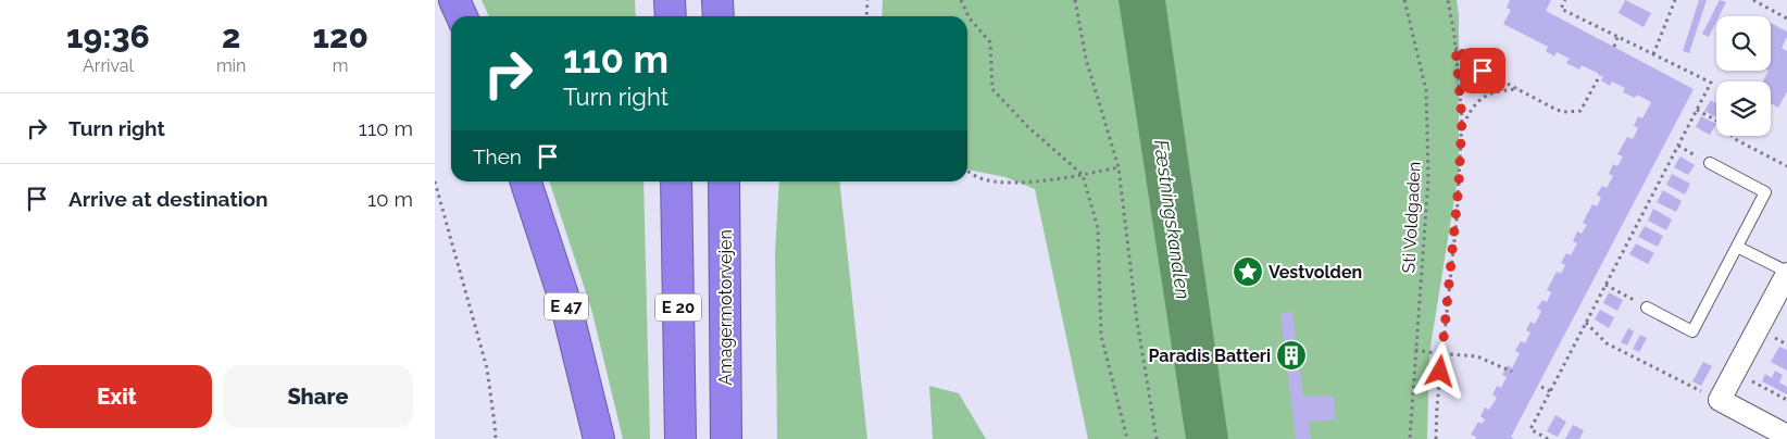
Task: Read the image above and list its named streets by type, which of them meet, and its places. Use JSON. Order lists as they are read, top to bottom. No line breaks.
{"streets":{"highway":["E 47","E 20","Amagermotorvejen"],"path":["Sti Voldgaden"]},"water":["Fæstningskanalen"],"places":{"place":["Vestvolden"],"building":["Paradis Batteri"]},"page":{"eta":["19:36","Arrival","2","min","120","m"],"turn":["110 m","Turn right"],"list":[{"name":"Turn right","value":"110 m"},{"name":"Arrive at destination","value":"10 m"}],"then":"Then","buttons":["Exit","Share"]}}
